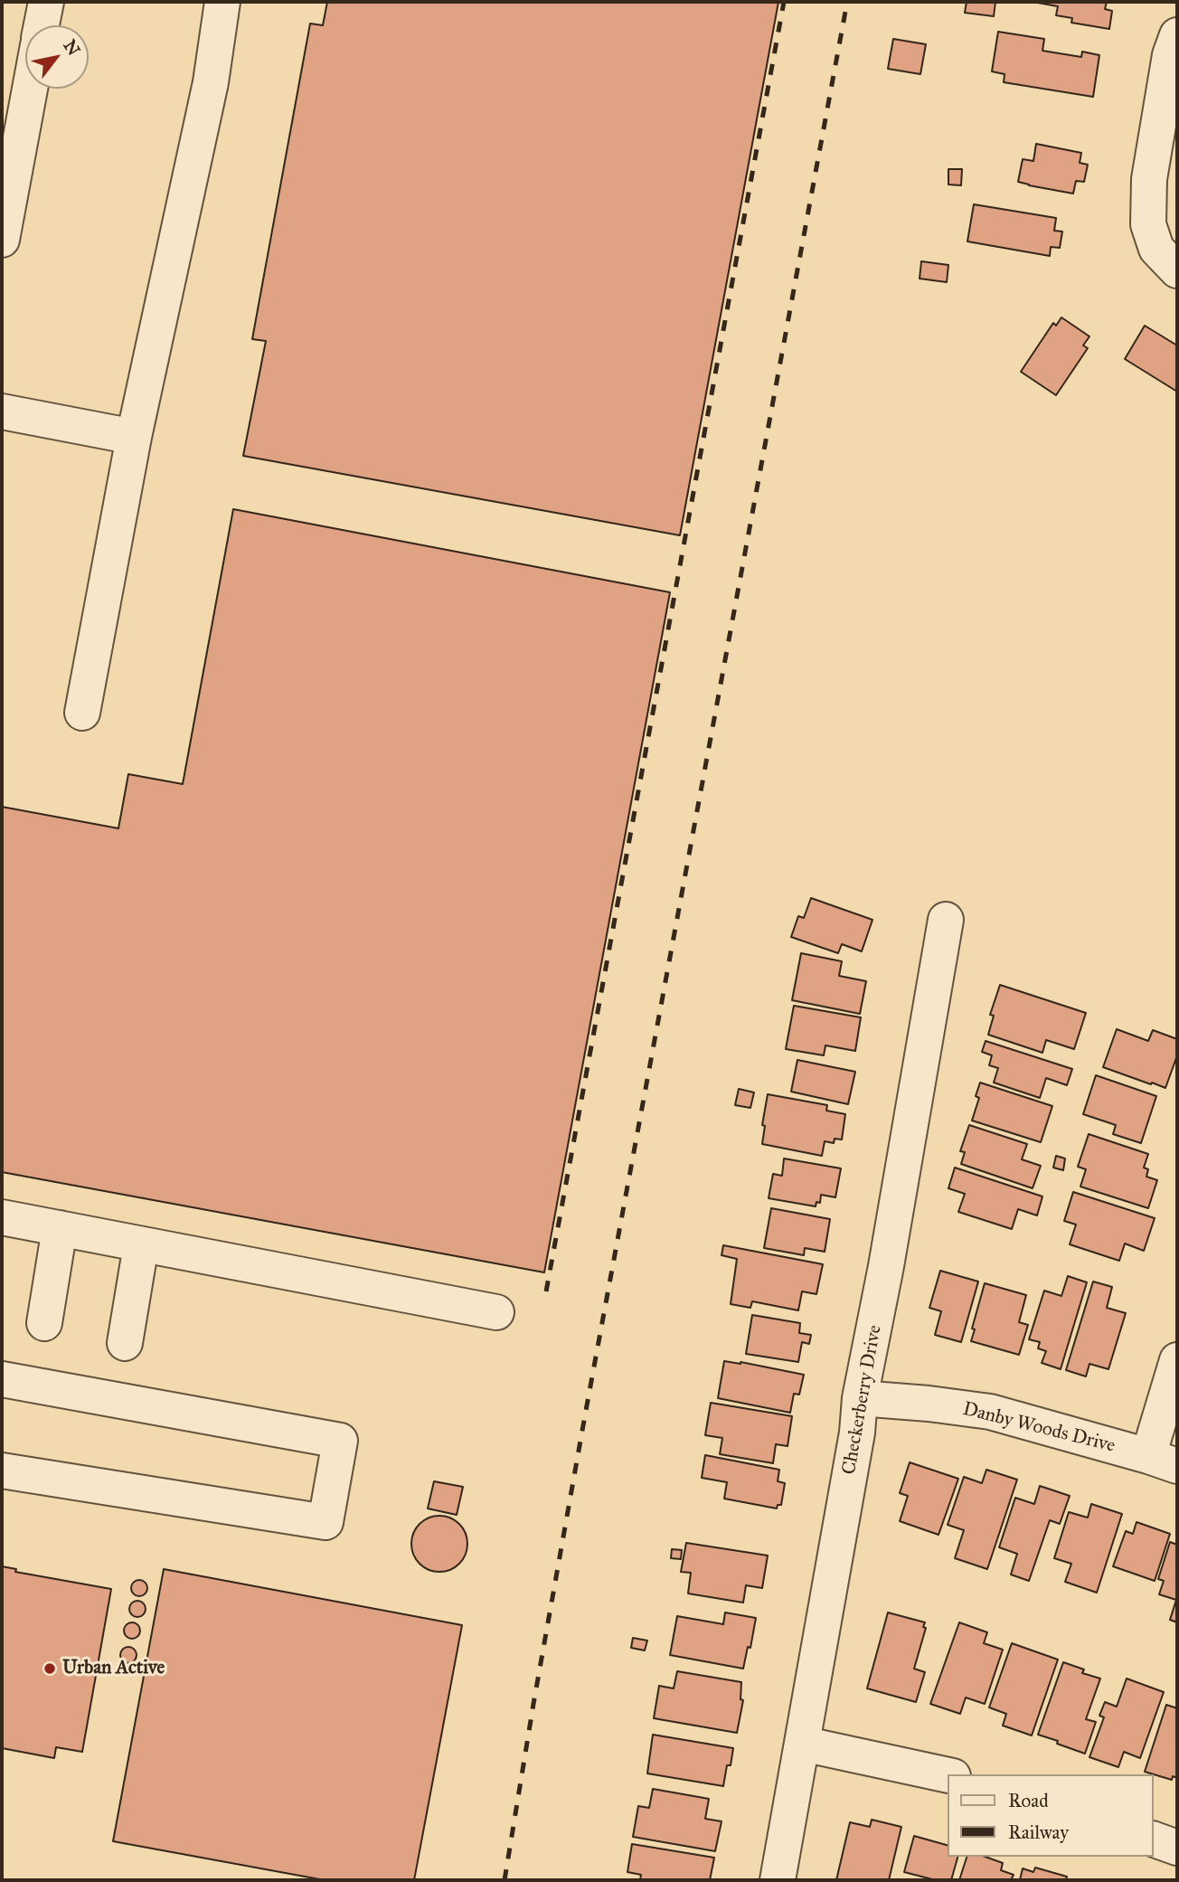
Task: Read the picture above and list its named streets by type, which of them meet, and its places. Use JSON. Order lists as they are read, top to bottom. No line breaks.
{"streets":{"street":["Checkerberry Drive","Danby Woods Drive"]},"crossings":[["Checkerberry Drive","Danby Woods Drive"]],"places":["Urban Active"],"legend":["Road","Railway"],"north":"top right"}
